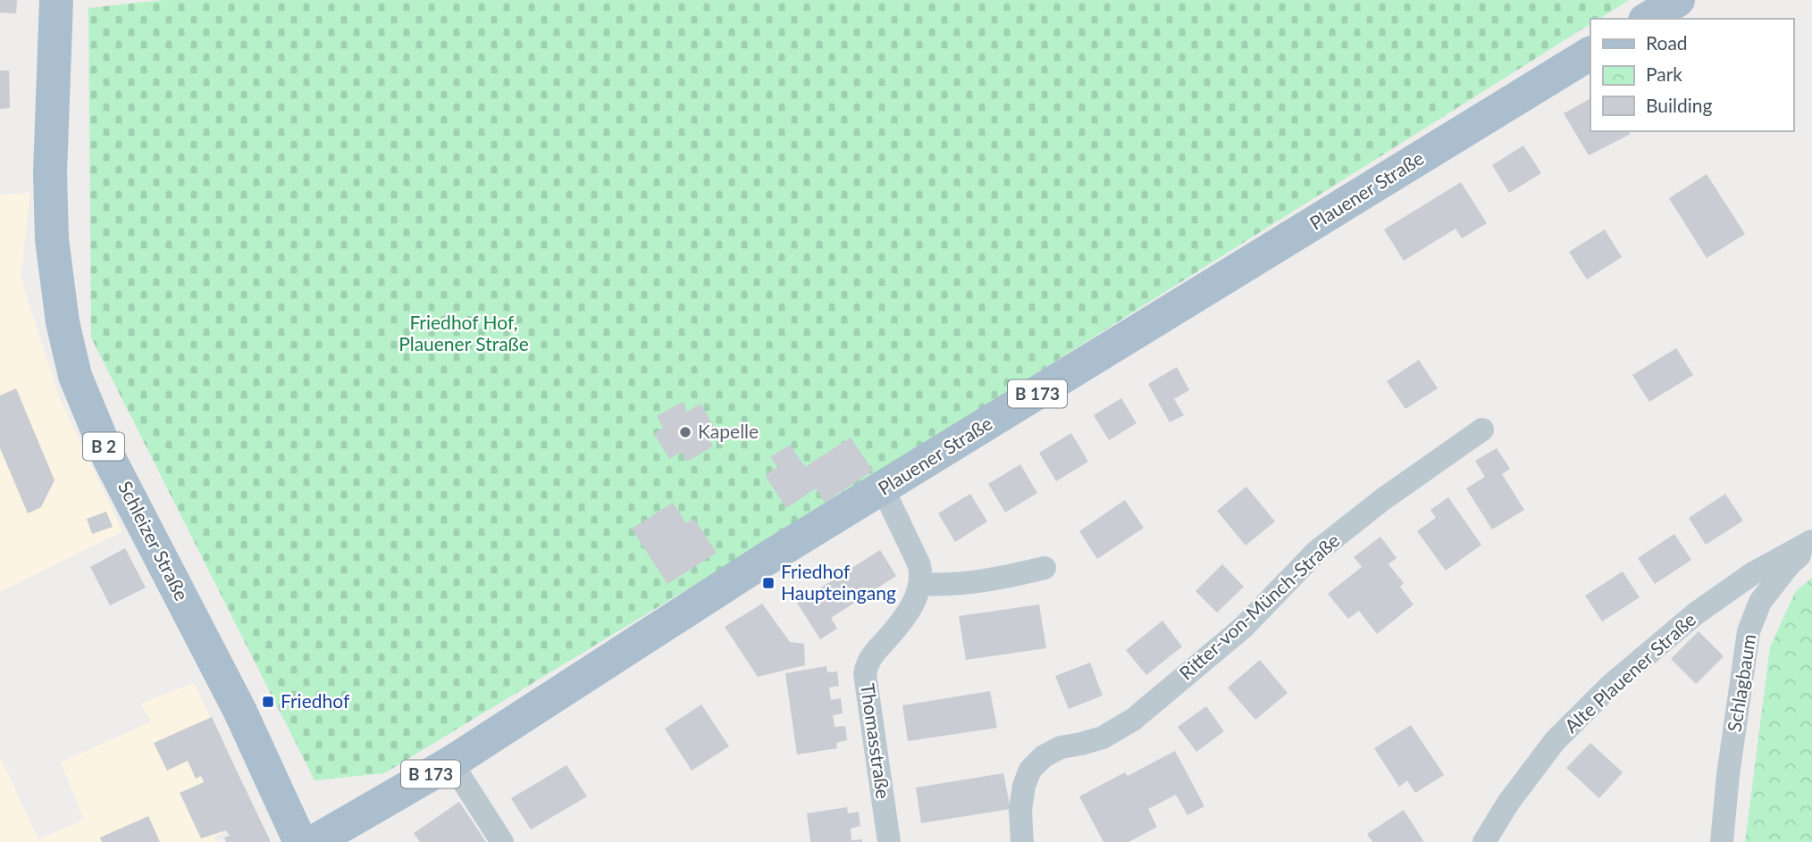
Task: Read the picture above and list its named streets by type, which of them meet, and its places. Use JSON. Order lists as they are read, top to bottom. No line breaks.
{"streets":{"main road":["Plauener Straße","B 173","B 2","Schleizer Straße"],"street":["Ritter-von-Münch-Straße","Alte Plauener Straße","Schlagbaum","Thomasstraße"]},"crossings":[["Alte Plauener Straße","Schlagbaum"]],"parks":["Friedhof Hof, Plauener Straße"],"places":{"other":["Kapelle"],"transit":["Friedhof Haupteingang","Friedhof"]},"legend":["Road","Park","Building"]}
